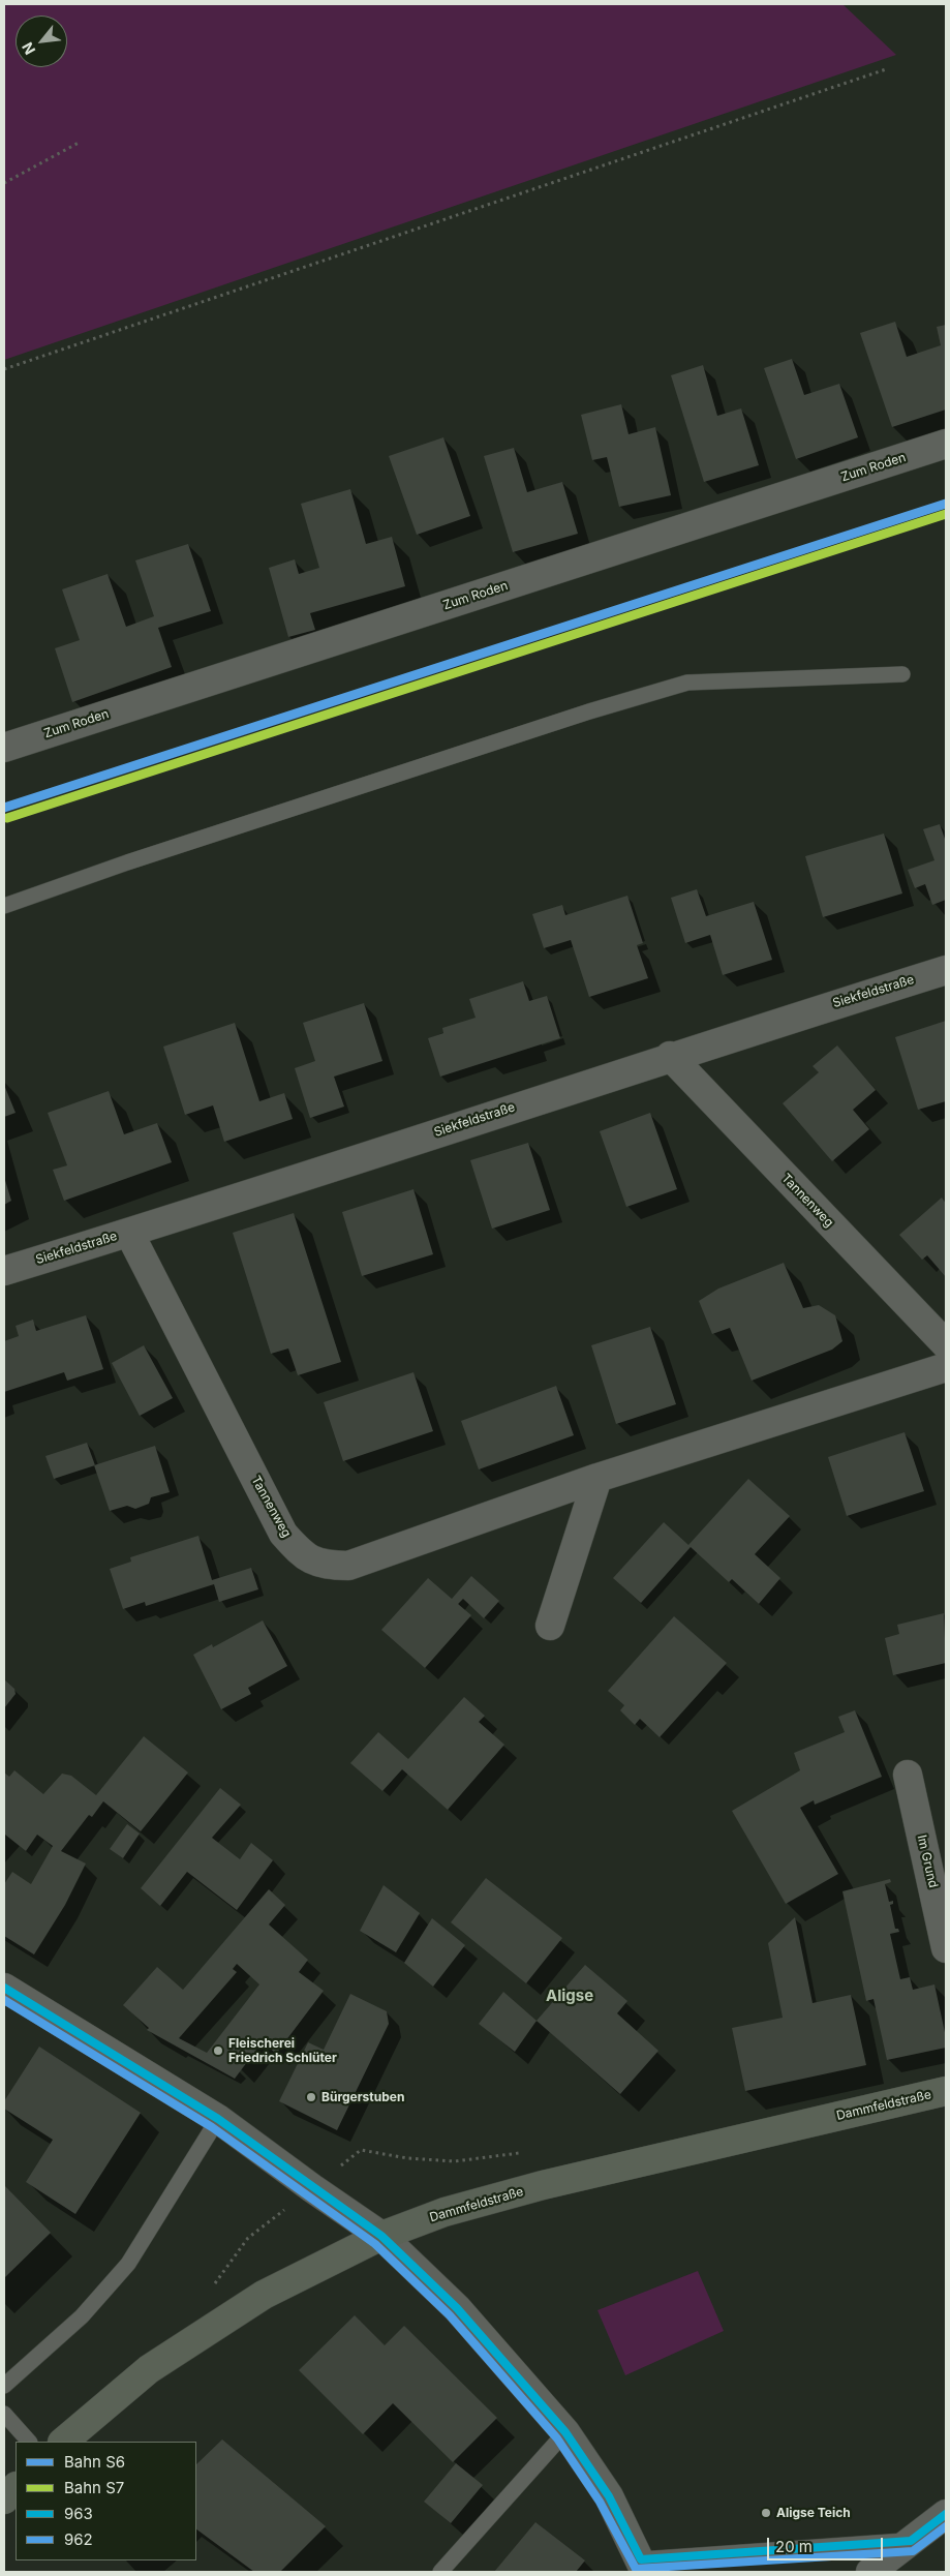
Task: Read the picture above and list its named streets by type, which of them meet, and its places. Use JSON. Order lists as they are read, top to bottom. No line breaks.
{"streets":{"main road":["Dammfeldstraße"],"street":["Zum Roden","Siekfeldstraße","Tannenweg","Im Grund"]},"crossings":[["Siekfeldstraße","Tannenweg"]],"districts":["Aligse"],"places":["Fleischerei Friedrich Schlüter","Bürgerstuben","Aligse Teich"],"lines":["rail line S6","rail line S7","transit line 963","transit line 962"],"legend":["Bahn S6","Bahn S7","963","962"],"scale_bar":"20 m","north":"bottom left"}
